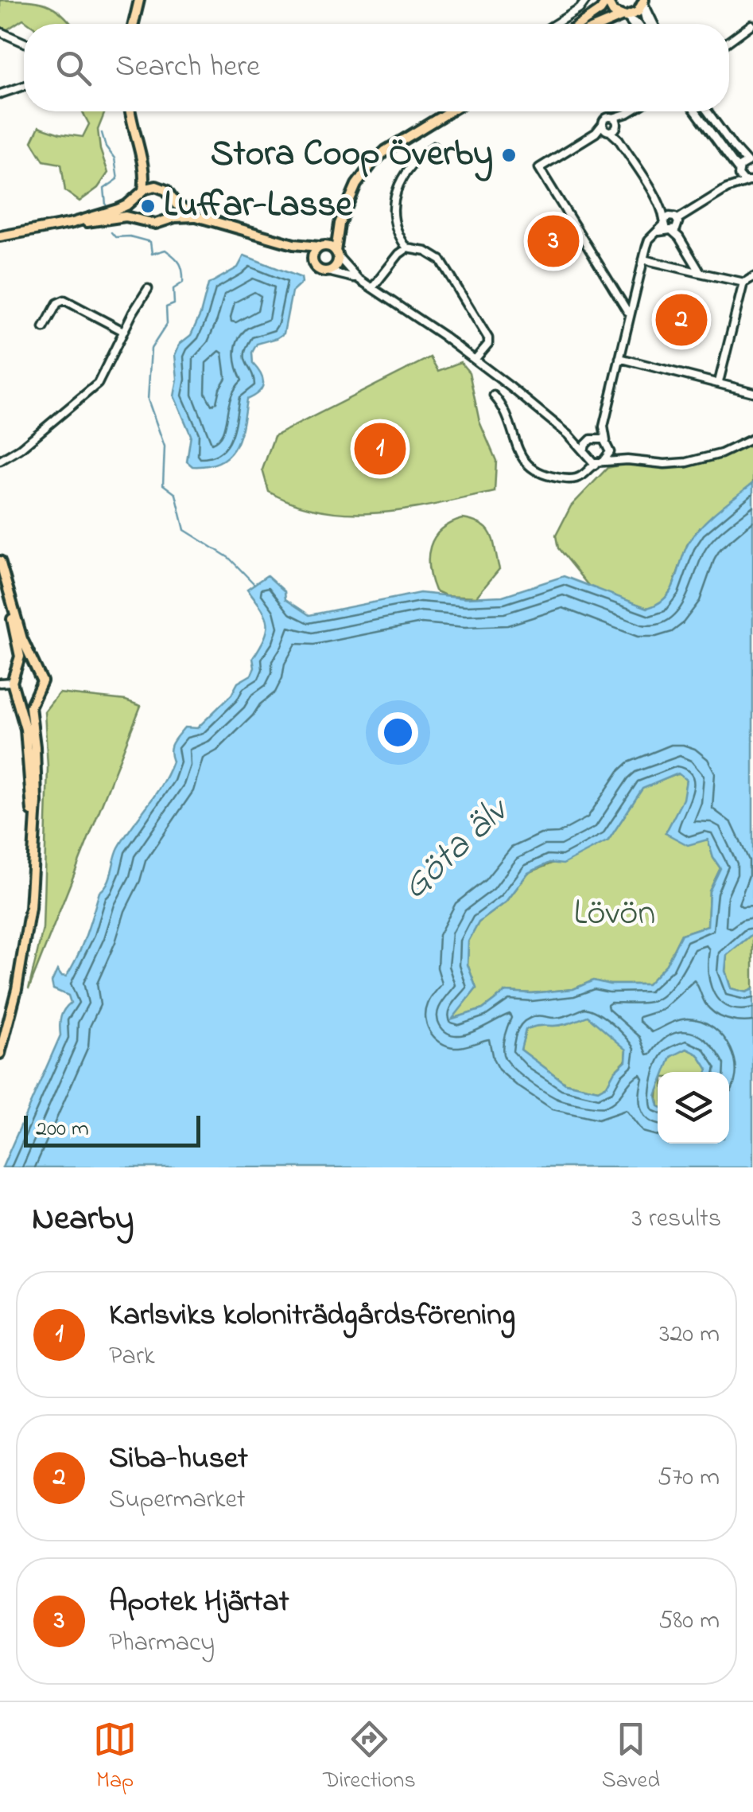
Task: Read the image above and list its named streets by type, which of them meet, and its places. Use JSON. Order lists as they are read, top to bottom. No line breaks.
{"water":["Göta älv"],"parks":["Lövön"],"places":["Stora Coop Överby","Luffar-Lasse"],"scale_bar":"200 m","page":{"search":"Search here","pins":["3","2","1"],"scale":"200 m","heading":["Nearby","3 results"],"list":[{"mark":"1","name":"Karlsviks koloniträdgårdsförening","note":"Park","value":"320 m"},{"mark":"2","name":"Siba-huset","note":"Supermarket","value":"570 m"},{"mark":"3","name":"Apotek Hjärtat","note":"Pharmacy","value":"580 m"}],"nav":["Map","Directions","Saved"]}}
